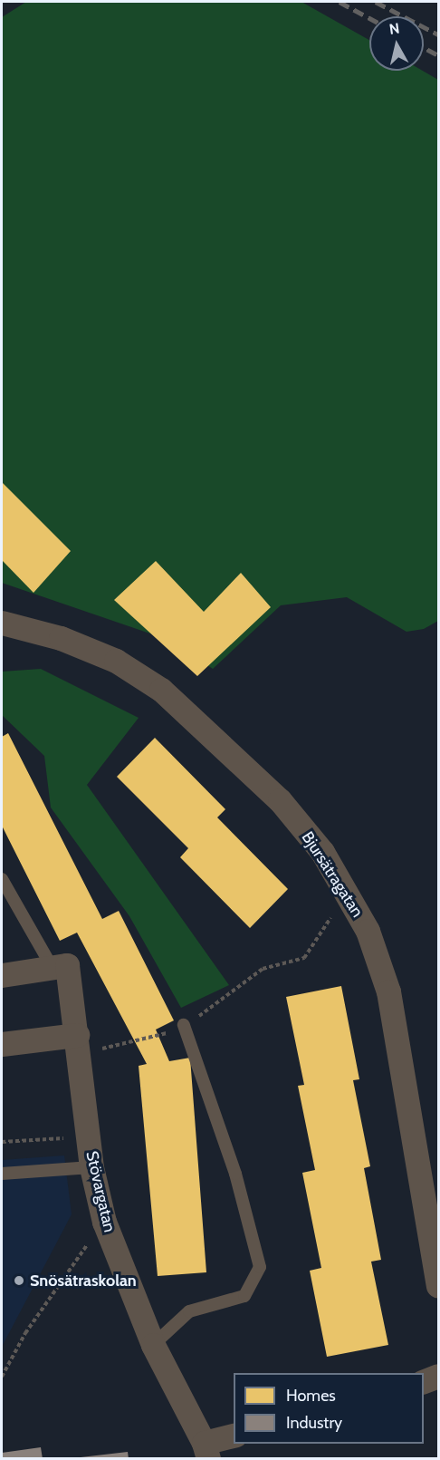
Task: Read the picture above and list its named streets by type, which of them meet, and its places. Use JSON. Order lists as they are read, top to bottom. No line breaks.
{"streets":{"street":["Bjursätragatan","Stövargatan"]},"places":["Snösätraskolan"],"legend":["Homes","Industry"],"north":"top"}
